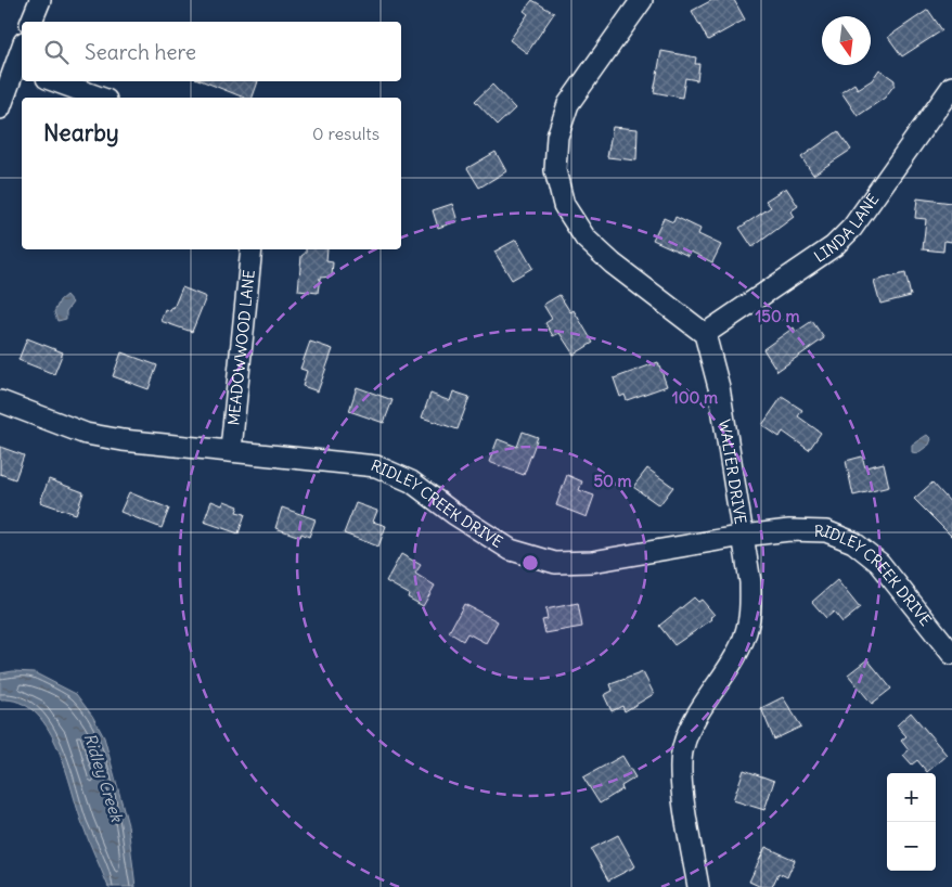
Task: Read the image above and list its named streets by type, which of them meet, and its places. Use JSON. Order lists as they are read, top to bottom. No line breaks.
{"streets":{"street":["LINDA LANE","MEADOWWOOD LANE","WALTER DRIVE","RIDLEY CREEK DRIVE"]},"crossings":[["LINDA LANE","WALTER DRIVE"],["MEADOWWOOD LANE","RIDLEY CREEK DRIVE"],["WALTER DRIVE","RIDLEY CREEK DRIVE"]],"water":["Ridley Creek"],"north":"bottom","page":{"search":"Search here","heading":["Nearby","0 results"],"map_buttons":["+","−"]},"rings":["150 m","100 m","50 m"]}
